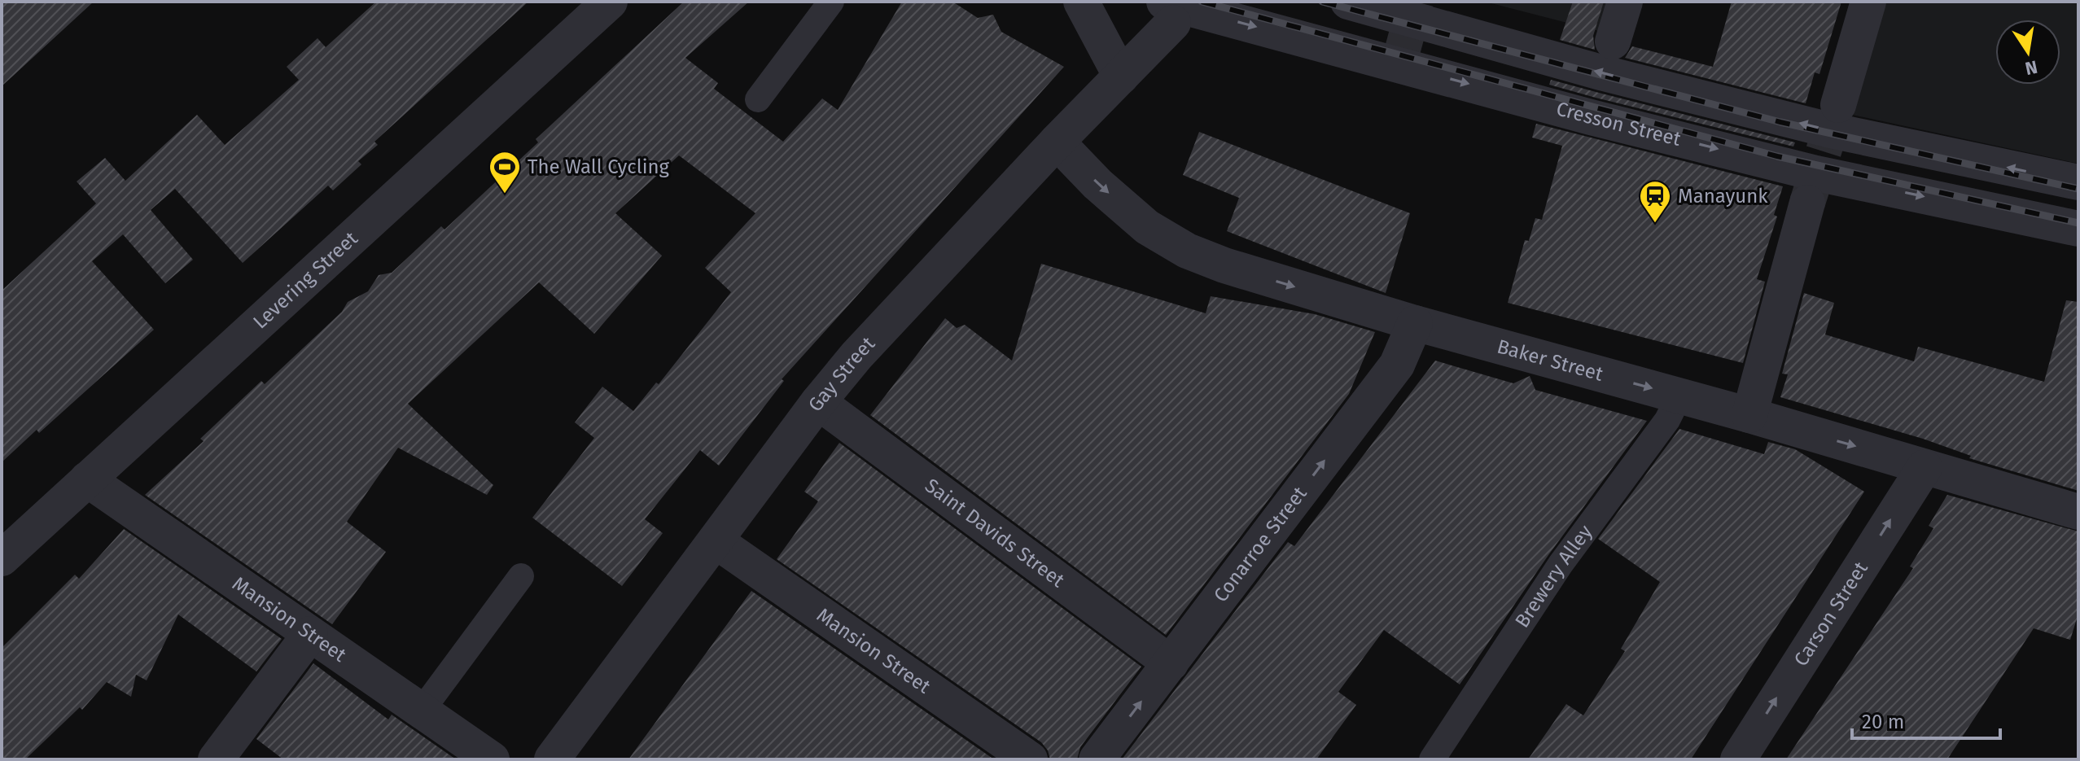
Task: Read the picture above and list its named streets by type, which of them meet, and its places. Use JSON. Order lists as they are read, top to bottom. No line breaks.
{"streets":{"street":["Cresson Street","Levering Street","Baker Street","Gay Street","Saint Davids Street","Conarroe Street","Carson Street","Mansion Street"],"lane":["Brewery Alley"]},"crossings":[["Cresson Street","Gay Street"],["Levering Street","Mansion Street"],["Baker Street","Gay Street"],["Baker Street","Conarroe Street"],["Baker Street","Brewery Alley"],["Baker Street","Carson Street"],["Gay Street","Saint Davids Street"],["Gay Street","Mansion Street"],["Saint Davids Street","Conarroe Street"]],"one_way":["Conarroe Street","Carson Street"],"places":{"sports":["The Wall Cycling"],"station":["Manayunk"]},"scale_bar":"20 m","north":"bottom"}
